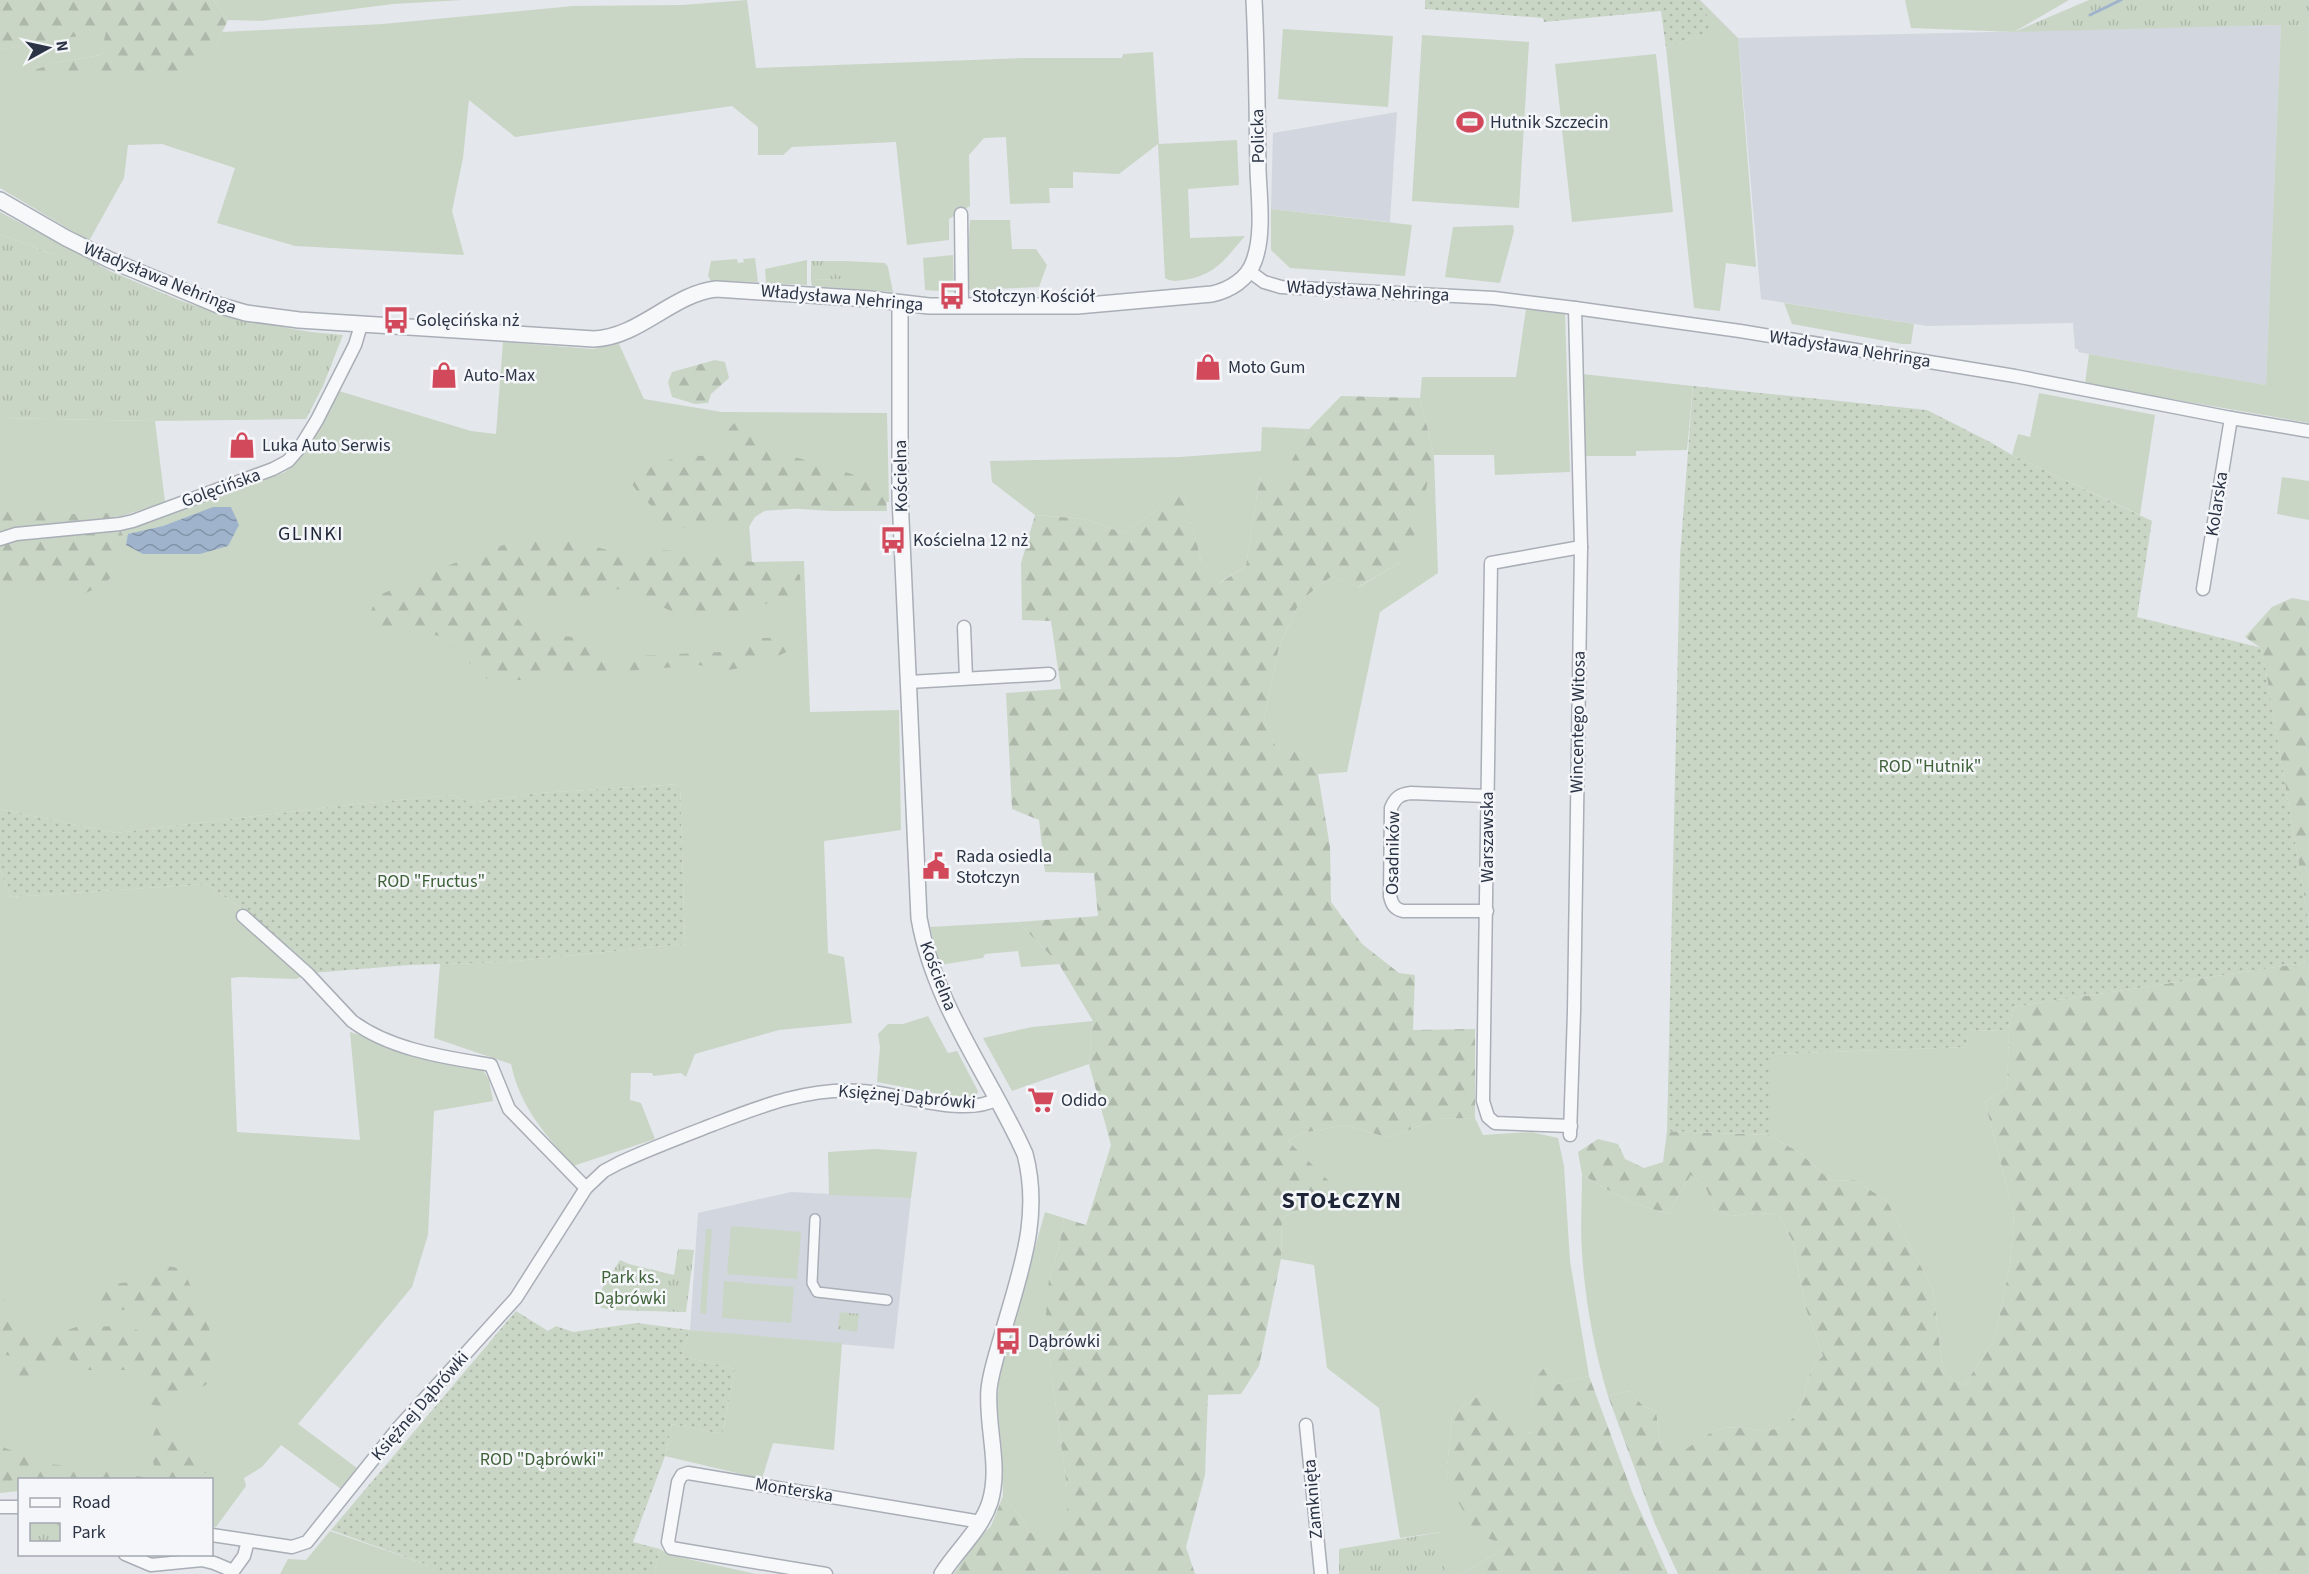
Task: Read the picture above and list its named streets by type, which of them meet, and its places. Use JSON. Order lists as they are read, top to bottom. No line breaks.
{"streets":{"street":["Policka","Władysława Nehringa","Kościelna","Golęcińska","Kolarska","Wincentego Witosa","Warszawska","Osadników","Księżnej Dąbrówki","Monterska","Zamknięta"]},"crossings":[["Policka","Władysława Nehringa"],["Władysława Nehringa","Kościelna"],["Władysława Nehringa","Golęcińska"],["Władysława Nehringa","Kolarska"],["Władysława Nehringa","Wincentego Witosa"],["Kościelna","Księżnej Dąbrówki"],["Kościelna","Monterska"],["Wincentego Witosa","Warszawska"],["Warszawska","Osadników"]],"districts":["GLINKI","STOŁCZYN"],"parks":["ROD \"Hutnik\"","ROD \"Fructus\"","Park ks. Dąbrówki","ROD \"Dąbrówki\""],"places":{"sports":["Hutnik Szczecin"],"bus stop":["Stołczyn Kościół","Golęcińska nż","Kościelna 12 nż","Dąbrówki"],"shop":["Moto Gum","Auto-Max","Luka Auto Serwis"],"public building":["Rada osiedla Stołczyn"],"supermarket":["Odido"]},"legend":["Road","Park"],"north":"right"}
